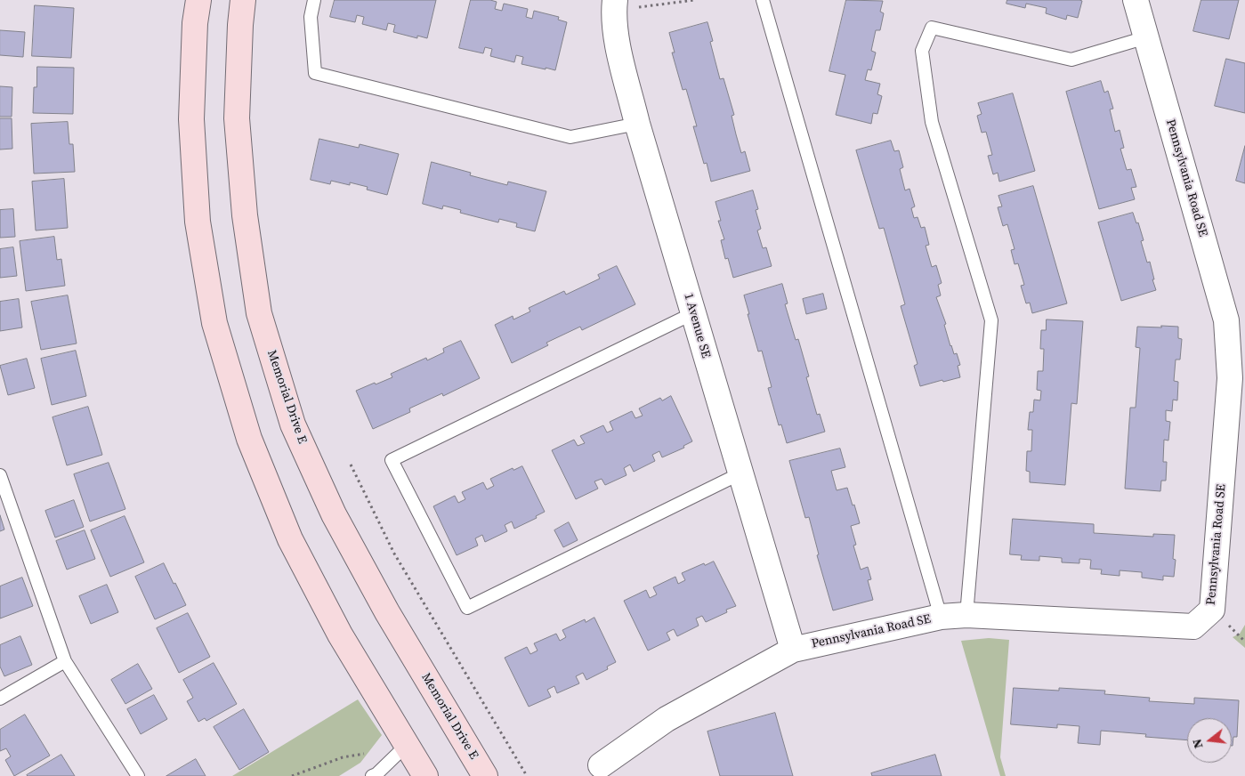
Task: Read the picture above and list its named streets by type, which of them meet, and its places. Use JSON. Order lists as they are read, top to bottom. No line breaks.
{"streets":{"main road":["Memorial Drive E"],"street":["Pennsylvania Road SE","1 Avenue SE"]},"crossings":[["Pennsylvania Road SE","1 Avenue SE"]],"north":"left"}
